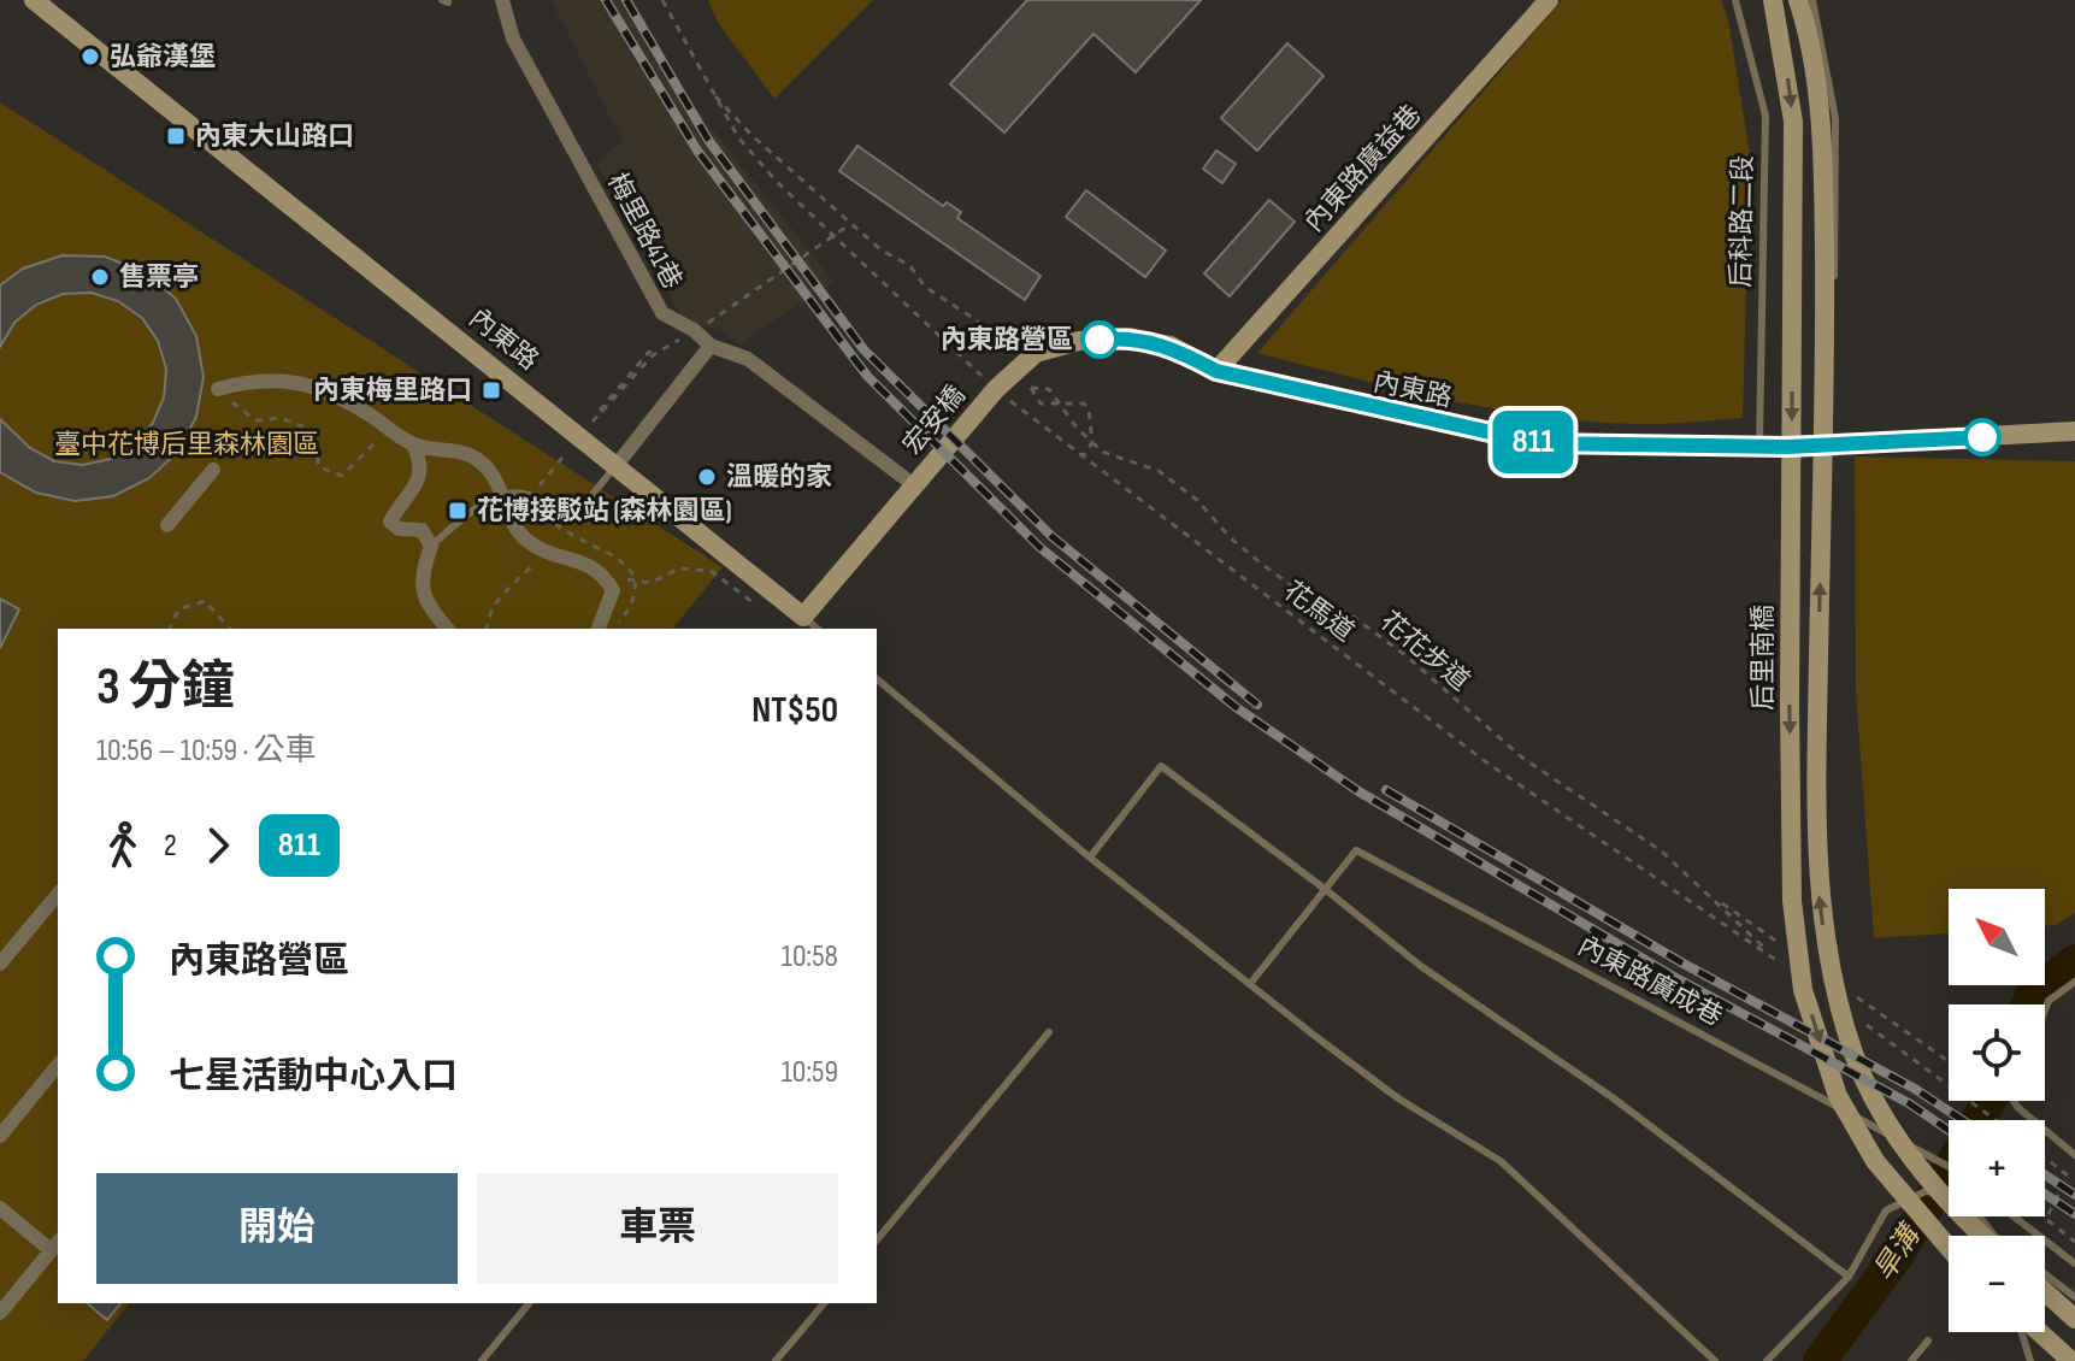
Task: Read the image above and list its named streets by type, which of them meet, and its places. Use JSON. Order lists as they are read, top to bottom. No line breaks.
{"streets":{"street":["內東路廣益巷","梅里路41巷","內東路","宏安橋","后里南橋"],"lane":["后科路二段","內東路廣成巷"],"path":["花馬道","花花步道"]},"crossings":[["內東路廣益巷","內東路"],["后科路二段","內東路"],["梅里路41巷","宏安橋"],["內東路","宏安橋"],["內東路","花馬道"],["宏安橋","花馬道"],["花馬道","花花步道"]],"water":["旱溝"],"parks":["臺中花博后里森林園區"],"places":{"other":["弘爺漢堡","售票亭","內東路營區","溫暖的家"],"transit":["內東大山路口","內東梅里路口","花博接駁站 (森林園區)"]},"lines":["bus line 811"],"north":"top left","page":{"on_map":"811","heading":["3 分鐘","10:56 – 10:59 · 公車","NT$50"],"legs":["2","811"],"map_buttons":["+","−"],"list":[{"name":"內東路營區","value":"10:58"},{"name":"七星活動中心入口","value":"10:59"}],"buttons":["開始","車票"]}}
